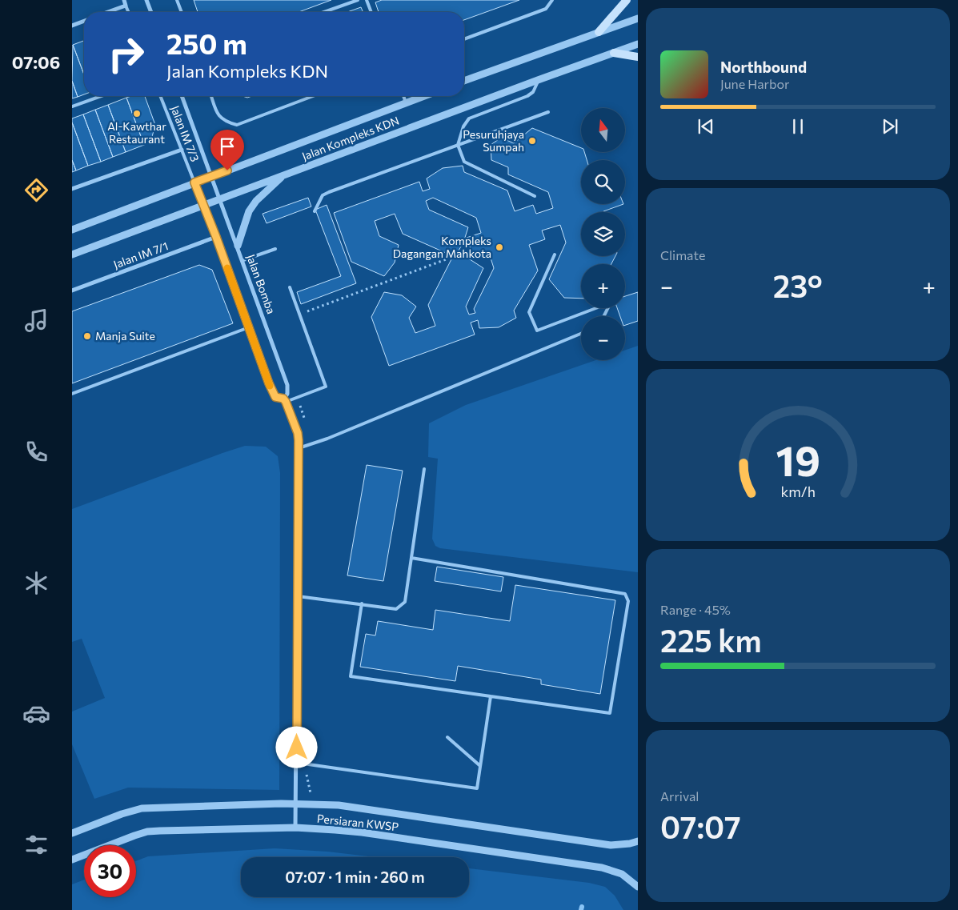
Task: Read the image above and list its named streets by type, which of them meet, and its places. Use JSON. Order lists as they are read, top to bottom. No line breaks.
{"streets":{"street":["Jalan Kompleks KDN","Jalan IM 7/1","Jalan Bomba","Persiaran KWSP"],"lane":["Jalan IM 7/3"]},"crossings":[["Jalan IM 7/3","Jalan Kompleks KDN"],["Jalan Kompleks KDN","Jalan Bomba"]],"places":["Al-Kawthar Restaurant","Pesuruhjaya Sumpah","Kompleks Dagangan Mahkota","Manja Suite"],"north":"top","page":{"tabs":"07:06","turn":["250 m","Jalan Kompleks KDN"],"song":["Northbound","June Harbor"],"map_buttons":["+","−"],"tile":["Climate",["Range · 45%","225 km"],["Arrival","07:07"]],"heat":["−","23°","+"],"limit":"30","trip":"07:07 · 1 min · 260 m","gauge":["19","km/h"]}}
